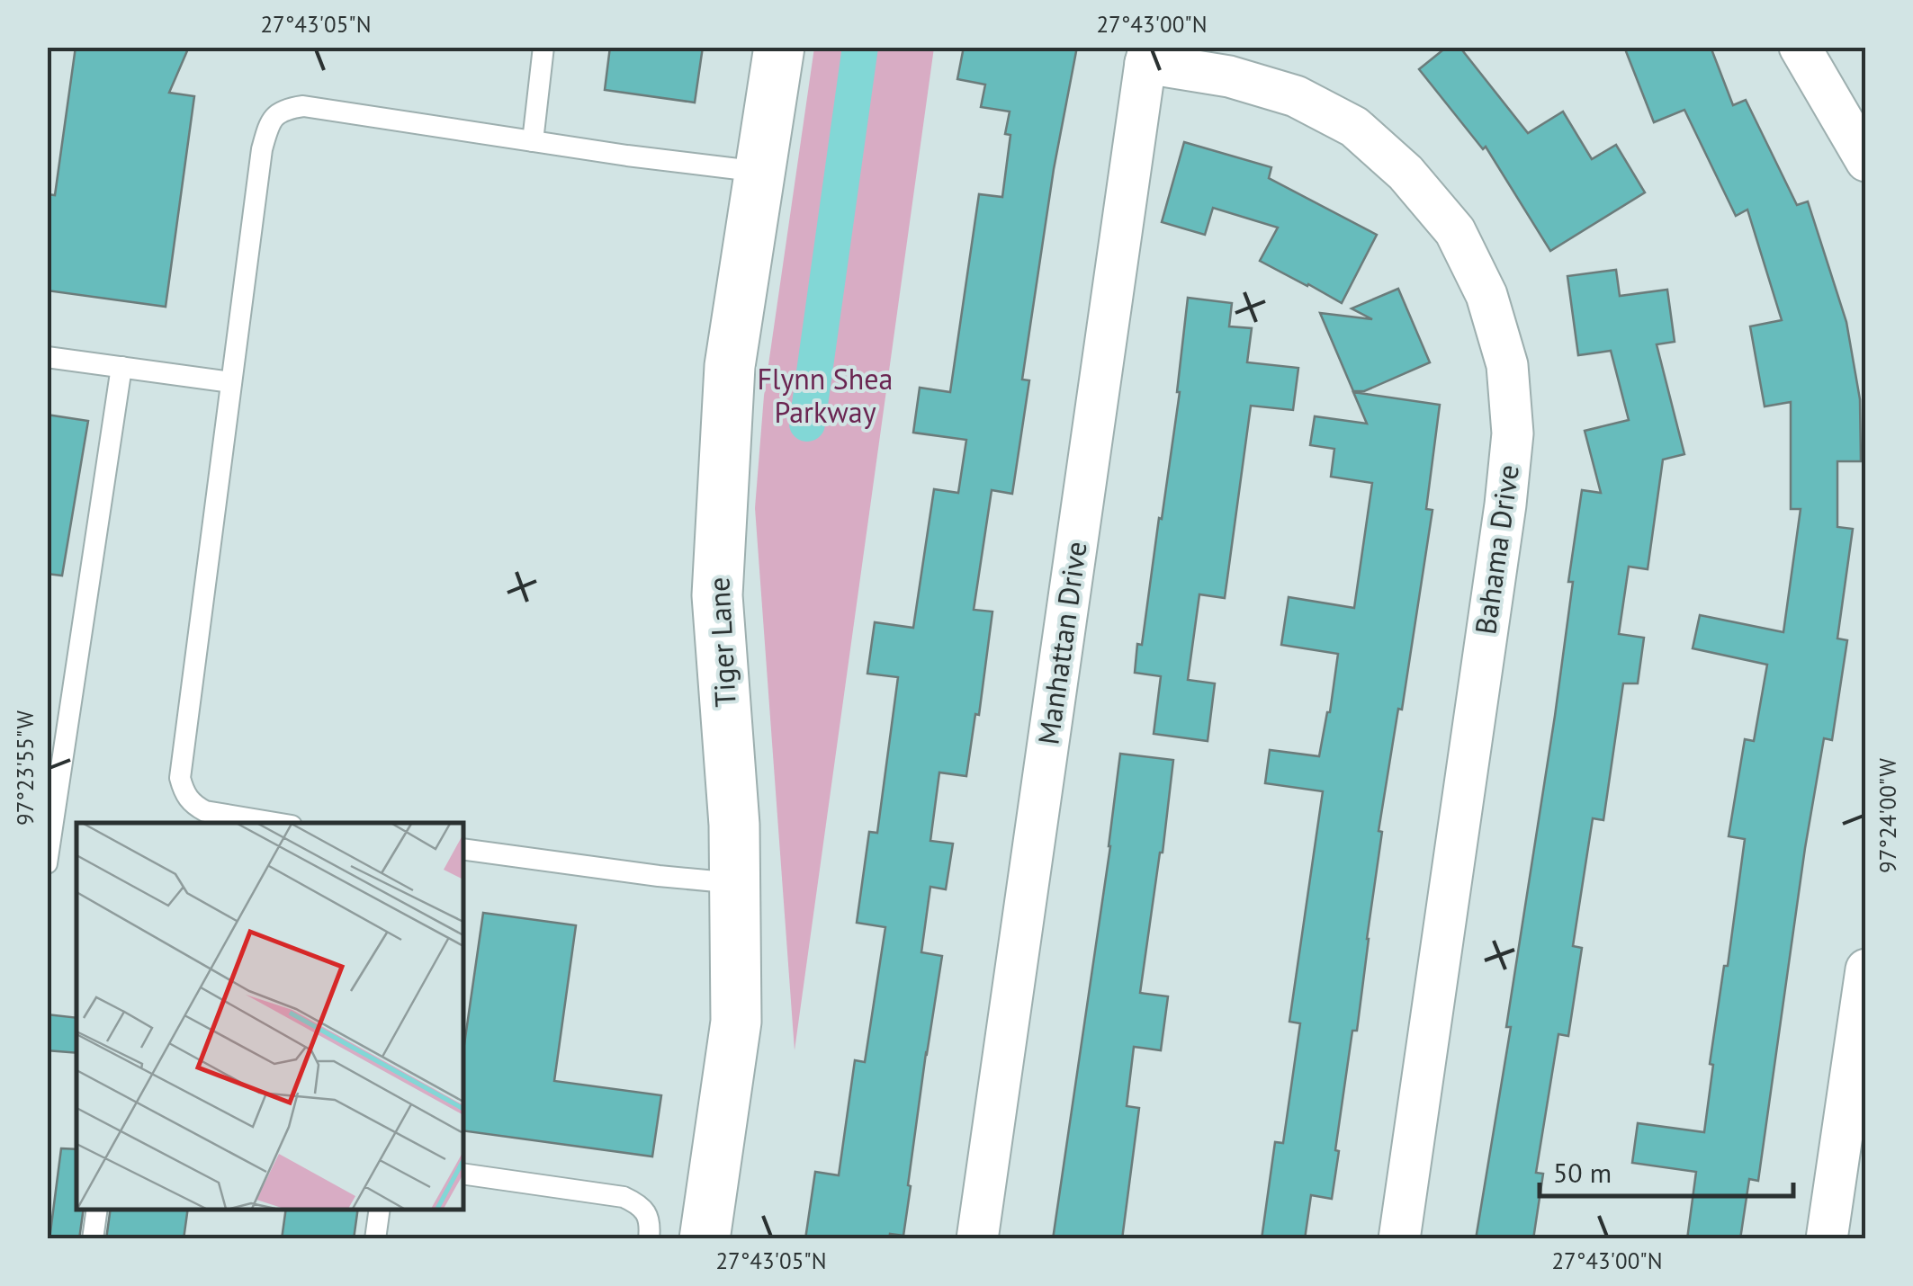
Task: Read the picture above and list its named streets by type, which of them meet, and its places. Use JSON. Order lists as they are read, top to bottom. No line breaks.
{"streets":{"street":["Bahama Drive","Tiger Lane","Manhattan Drive"]},"crossings":[["Bahama Drive","Manhattan Drive"]],"parks":["Flynn Shea Parkway"],"scale_bar":"50 m","coordinates":["27°43'05\"N","27°43'00\"N","97°23'55\"W","97°24'00\"W"]}
